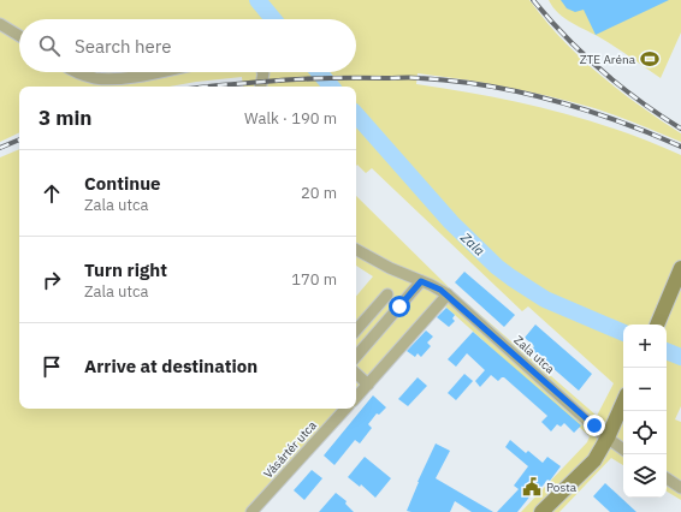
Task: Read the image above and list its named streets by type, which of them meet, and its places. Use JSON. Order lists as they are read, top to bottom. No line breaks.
{"streets":{"street":["Zala utca","Vásártér utca"]},"water":["Zala"],"places":{"sports":["ZTE Aréna"],"public building":["Posta"]},"page":{"search":"Search here","heading":["3 min","Walk · 190 m"],"list":[["Continue","Zala utca","20 m"],["Turn right","Zala utca","170 m"],"Arrive at destination"],"map_buttons":["+","−"]}}
